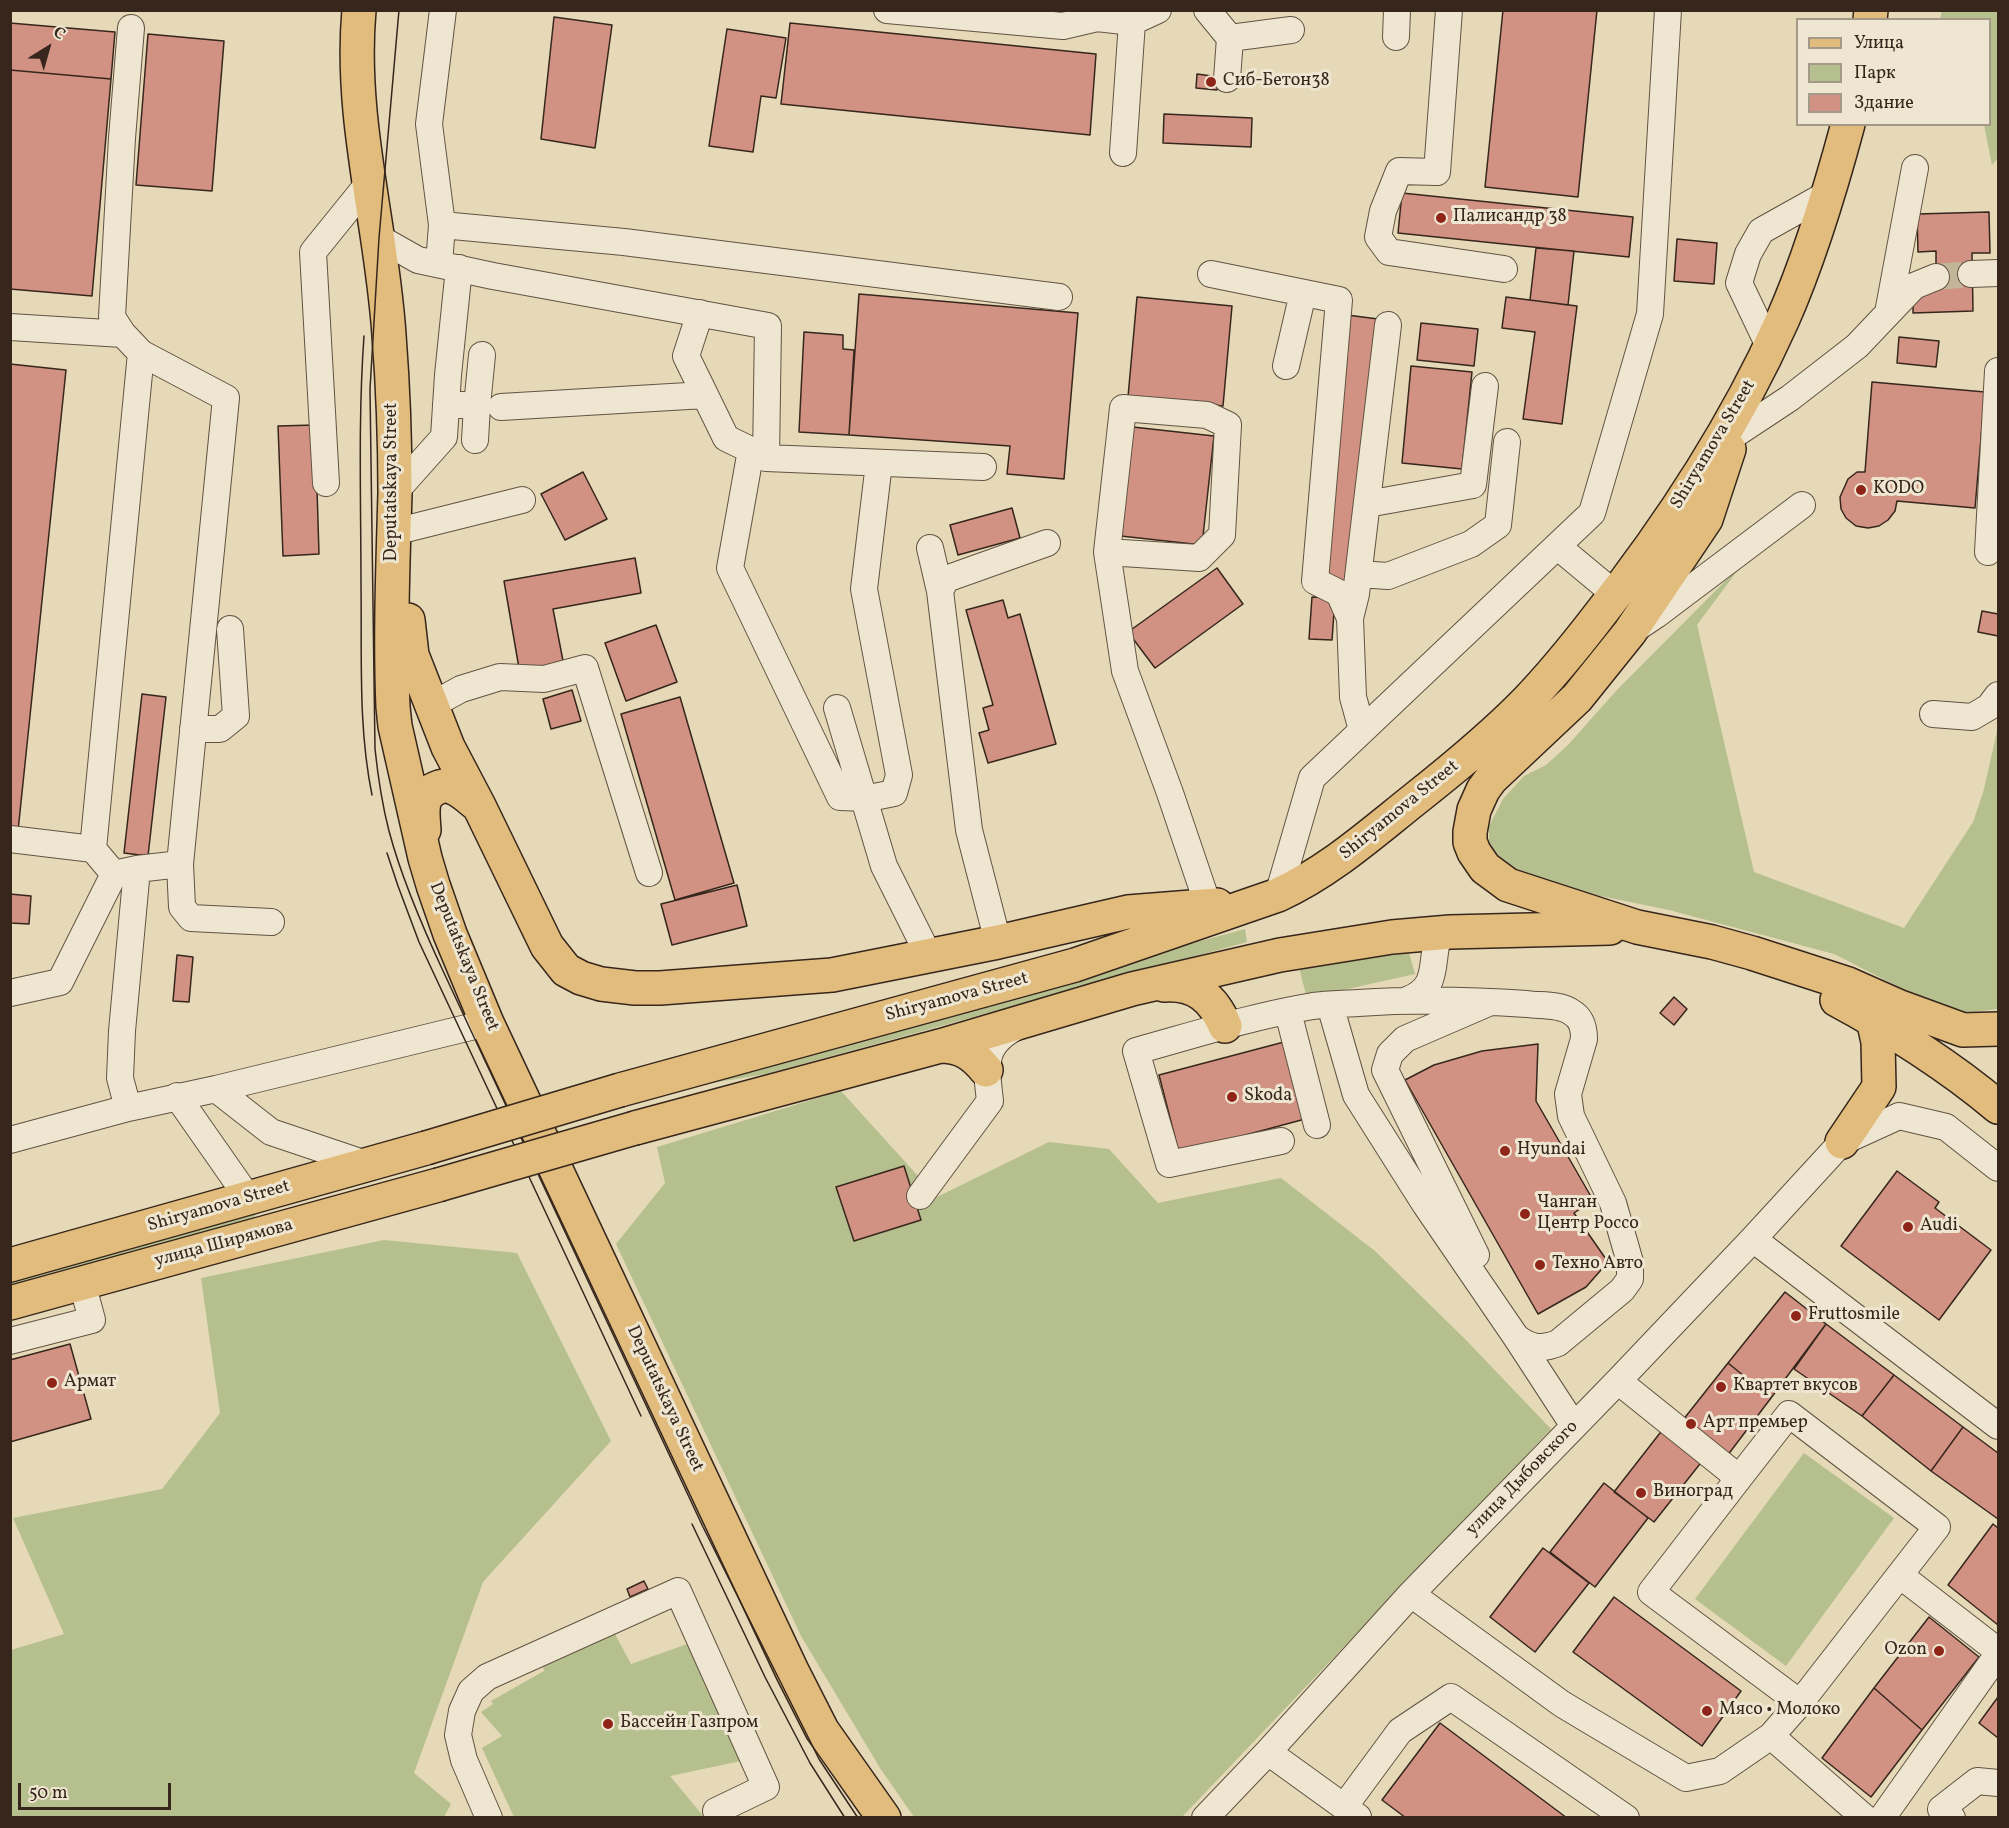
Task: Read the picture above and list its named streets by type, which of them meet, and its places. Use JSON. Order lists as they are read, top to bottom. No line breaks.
{"streets":{"main road":["Shiryamova Street","Deputatskaya Street","улица Ширямова"],"street":["улица Дыбовского"]},"places":["Сиб-Бетон38","Палисандр 38","KODO","Skoda","Hyundai","Чанган Центр Россо","Audi","Техно Авто","Fruttosmile","Армат","Квартет вкусов","Арт премьер","Виноград","Ozon","Мясо • Молоко","Бассейн Газпром"],"legend":["Улица","Парк","Здание"],"scale_bar":"50 m","north":"top right"}
